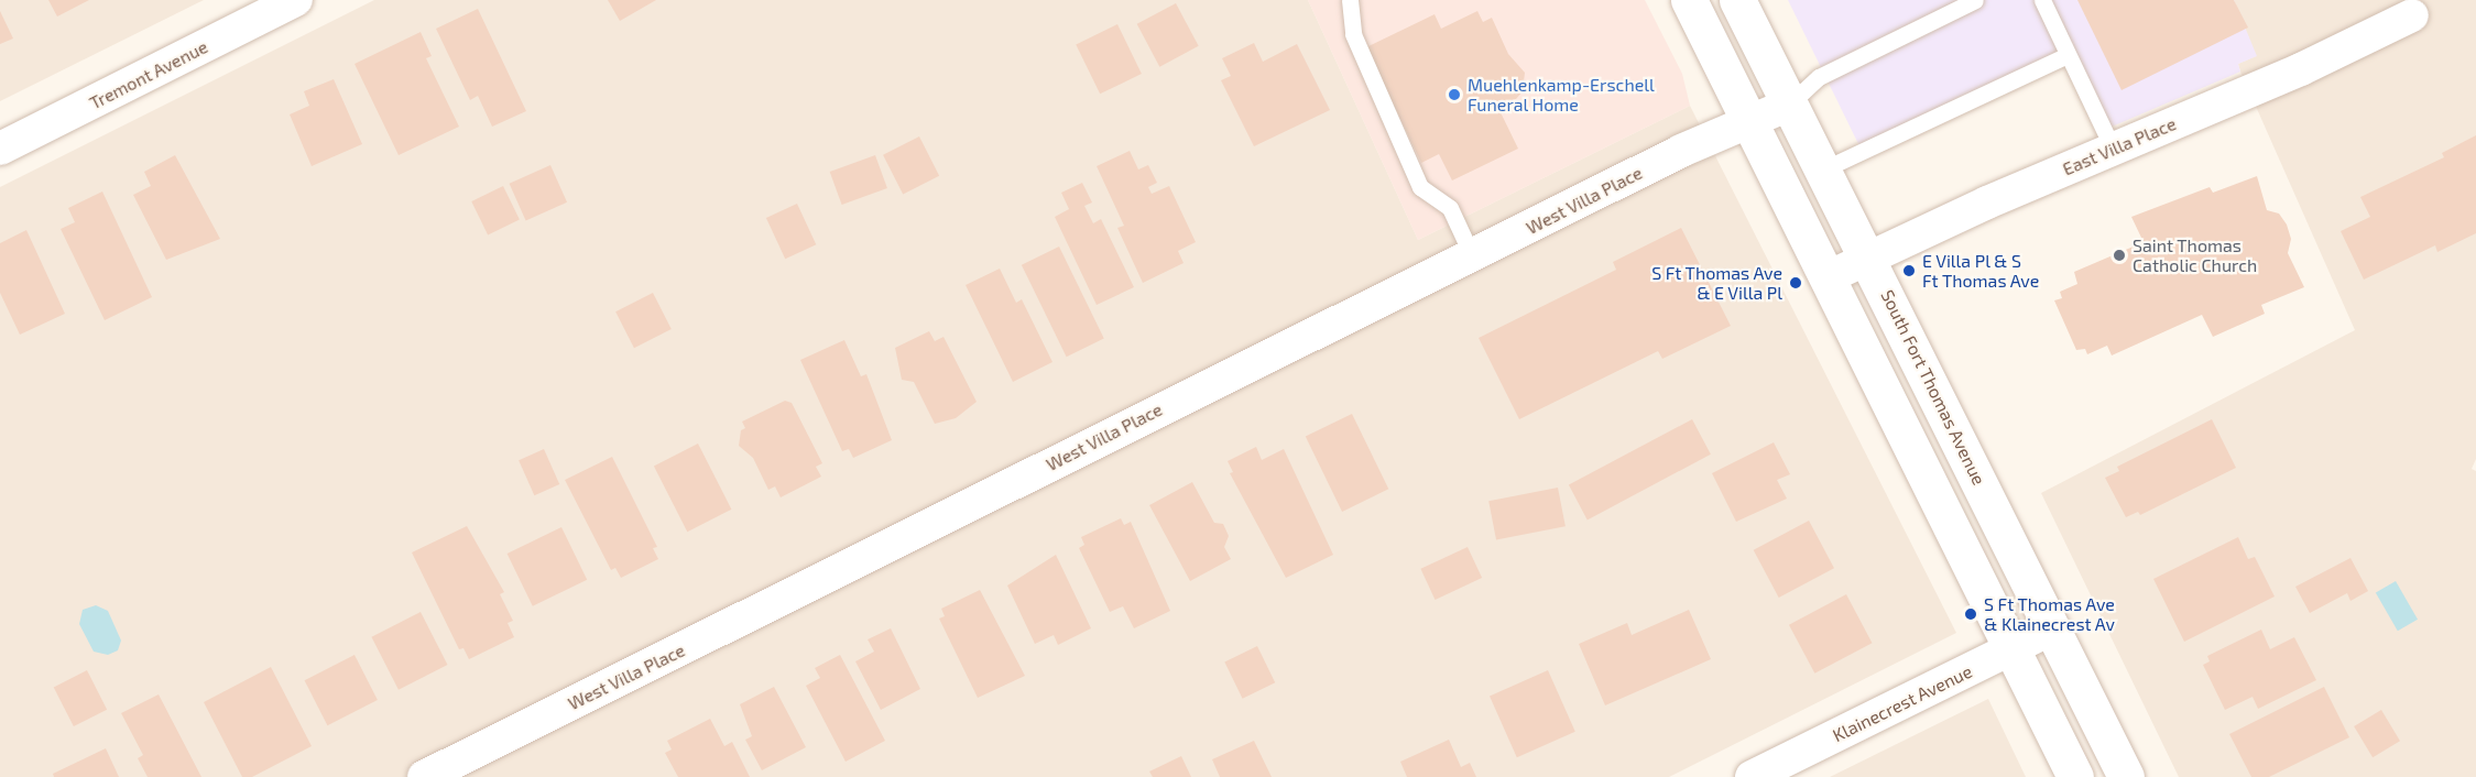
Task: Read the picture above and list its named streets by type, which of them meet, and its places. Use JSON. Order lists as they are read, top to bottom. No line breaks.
{"streets":{"main road":["South Fort Thomas Avenue"],"street":["Tremont Avenue","East Villa Place","West Villa Place","Klainecrest Avenue"]},"crossings":[["East Villa Place","South Fort Thomas Avenue"],["West Villa Place","South Fort Thomas Avenue"],["South Fort Thomas Avenue","Klainecrest Avenue"]],"places":["Muehlenkamp-Erschell Funeral Home","Saint Thomas Catholic Church","E Villa Pl & S Ft Thomas Ave","S Ft Thomas Ave & E Villa Pl","S Ft Thomas Ave & Klainecrest Av"]}
